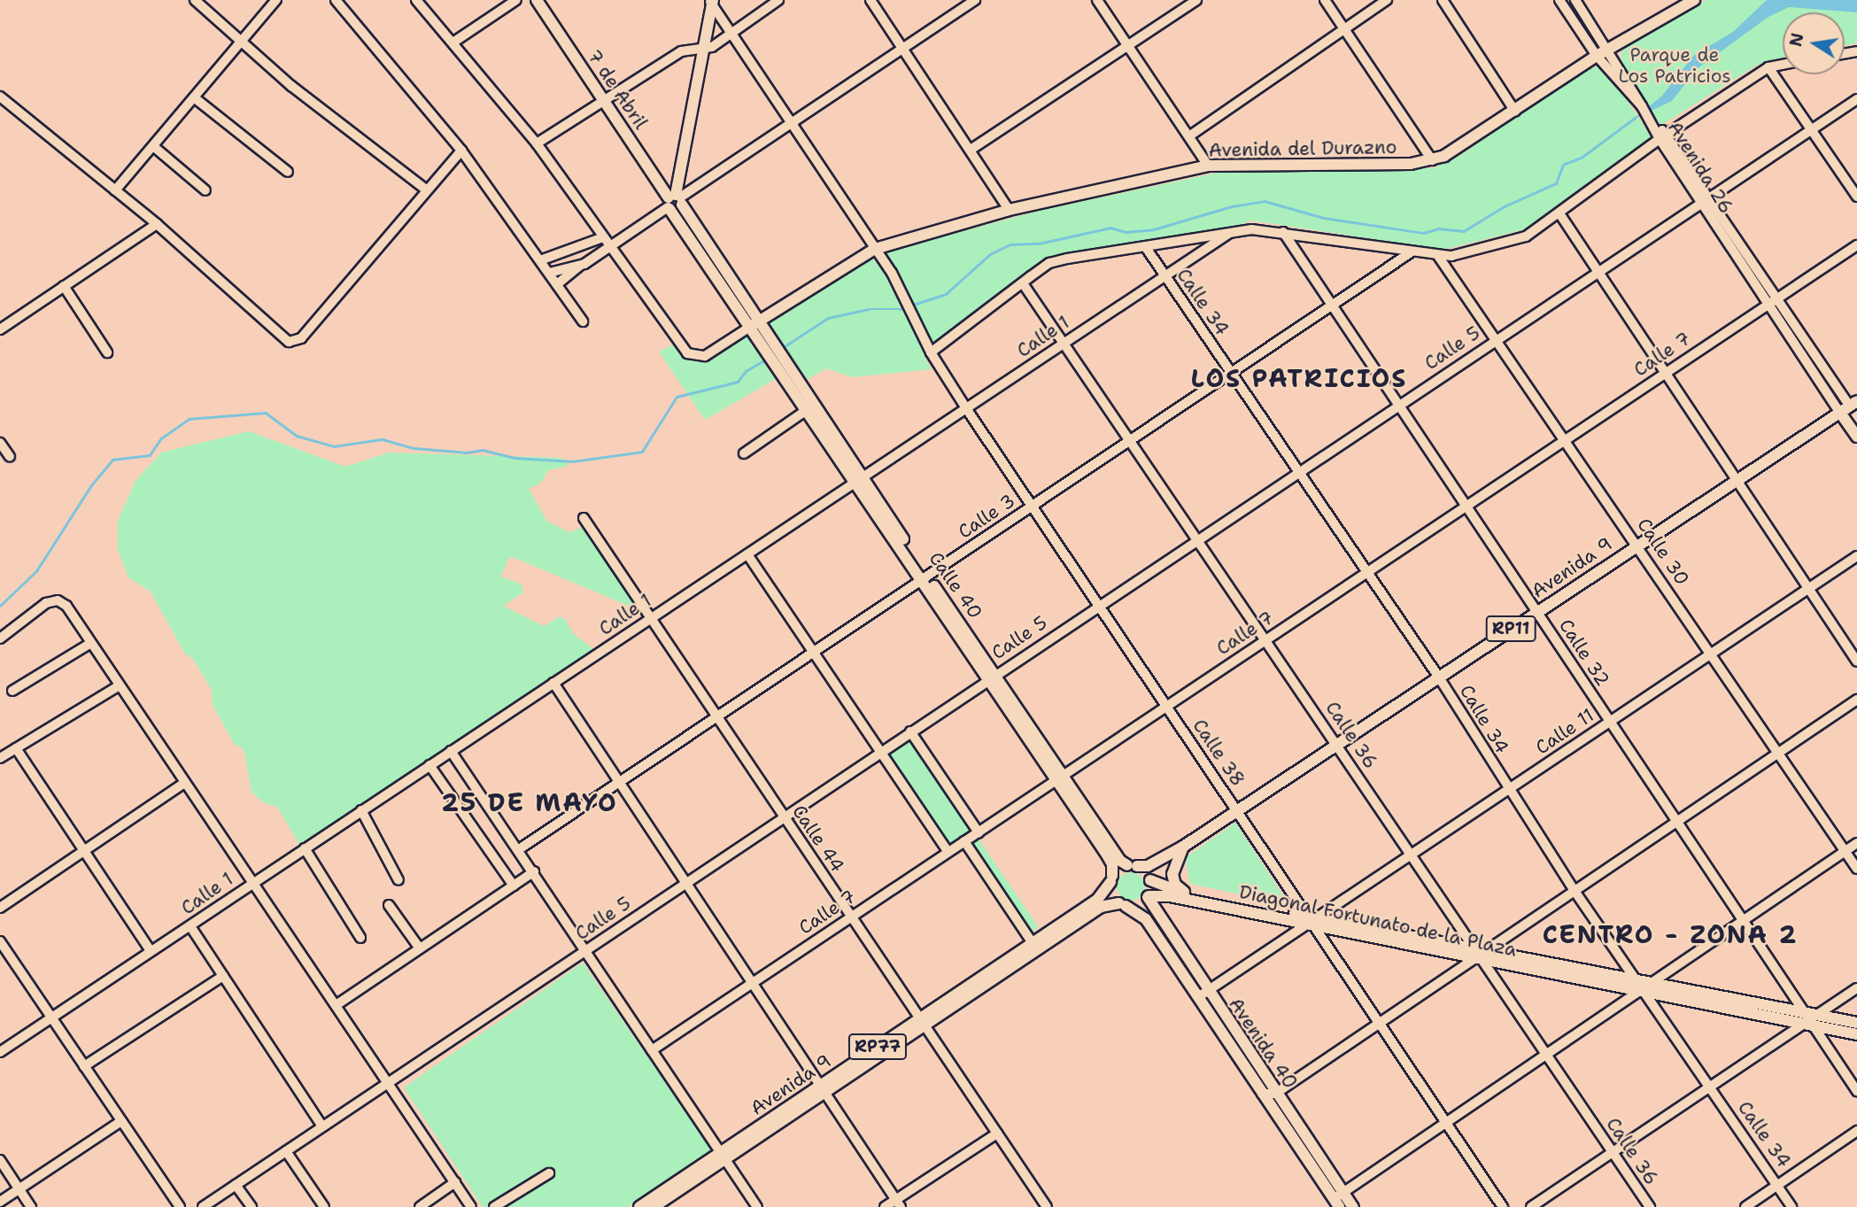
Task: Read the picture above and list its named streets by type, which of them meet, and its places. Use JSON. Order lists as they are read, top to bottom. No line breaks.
{"streets":{"main road":["7 de Abril","Avenida del Durazno","Avenida 26","Avenida 9","Calle 40","RP11","Diagonal Fortunato de la Plaza","Avenida 40","RP77"],"street":["Calle 34","Calle 1","Calle 5","Calle 7","Calle 3","Calle 30","Calle 32","Calle 11","Calle 36","Calle 38","Calle 44"]},"crossings":[["7 de Abril","Avenida del Durazno"],["7 de Abril","Calle 40"],["Avenida del Durazno","Calle 38"],["Avenida 26","Calle 5"],["Avenida 26","Calle 7"],["Avenida 26","Avenida 9"],["Calle 34","Calle 1"],["Calle 34","Calle 5"],["Calle 34","Calle 7"],["Calle 34","Calle 3"],["Calle 34","Avenida 9"],["Calle 34","Calle 11"],["Calle 34","Diagonal Fortunato de la Plaza"],["Calle 1","Calle 3"],["Calle 1","Calle 30"],["Calle 1","Calle 40"],["Calle 1","Calle 32"],["Calle 1","Calle 36"],["Calle 1","Calle 38"],["Calle 1","Calle 44"],["Calle 5","Calle 30"],["Calle 5","Calle 40"],["Calle 5","Calle 32"],["Calle 5","Calle 36"],["Calle 5","Calle 38"],["Calle 5","Calle 44"],["Calle 7","Calle 30"],["Calle 7","Calle 40"],["Calle 7","Calle 32"],["Calle 7","Calle 36"],["Calle 7","Calle 38"],["Calle 7","Calle 44"],["Calle 3","Calle 40"],["Calle 3","Calle 32"],["Calle 3","Calle 36"],["Calle 3","Calle 38"],["Calle 3","Calle 44"],["Calle 30","Avenida 9"],["Calle 30","Calle 11"],["Avenida 9","Calle 40"],["Avenida 9","RP11"],["Avenida 9","Calle 32"],["Avenida 9","Calle 36"],["Avenida 9","Calle 38"],["Avenida 9","Calle 44"],["Avenida 9","Diagonal Fortunato de la Plaza"],["Avenida 9","Avenida 40"],["Calle 40","RP11"],["Calle 40","Diagonal Fortunato de la Plaza"],["Calle 40","Avenida 40"],["RP11","Diagonal Fortunato de la Plaza"],["RP11","Avenida 40"],["Calle 32","Calle 11"],["Calle 32","Diagonal Fortunato de la Plaza"],["Calle 11","Calle 36"],["Calle 11","Calle 38"],["Calle 11","Diagonal Fortunato de la Plaza"],["Calle 11","Avenida 40"],["Calle 36","Diagonal Fortunato de la Plaza"],["Calle 38","Diagonal Fortunato de la Plaza"],["Diagonal Fortunato de la Plaza","Avenida 40"]],"districts":["LOS PATRICIOS","25 DE MAYO","CENTRO - ZONA 2"],"parks":["Parque de Los Patricios"],"north":"left"}
